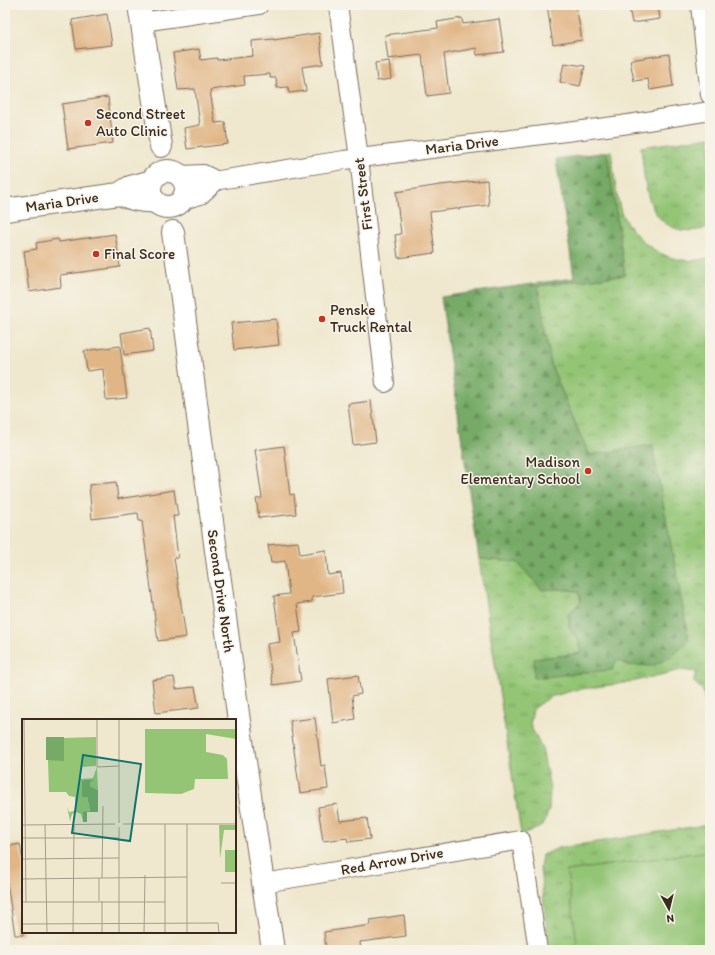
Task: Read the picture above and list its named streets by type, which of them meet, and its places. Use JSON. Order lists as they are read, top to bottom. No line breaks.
{"streets":{"street":["Maria Drive","First Street","Second Drive North","Red Arrow Drive"]},"crossings":[["Maria Drive","First Street"],["Maria Drive","Second Drive North"],["Second Drive North","Red Arrow Drive"]],"places":["Second Street Auto Clinic","Final Score","Penske Truck Rental","Madison Elementary School"],"north":"bottom"}
